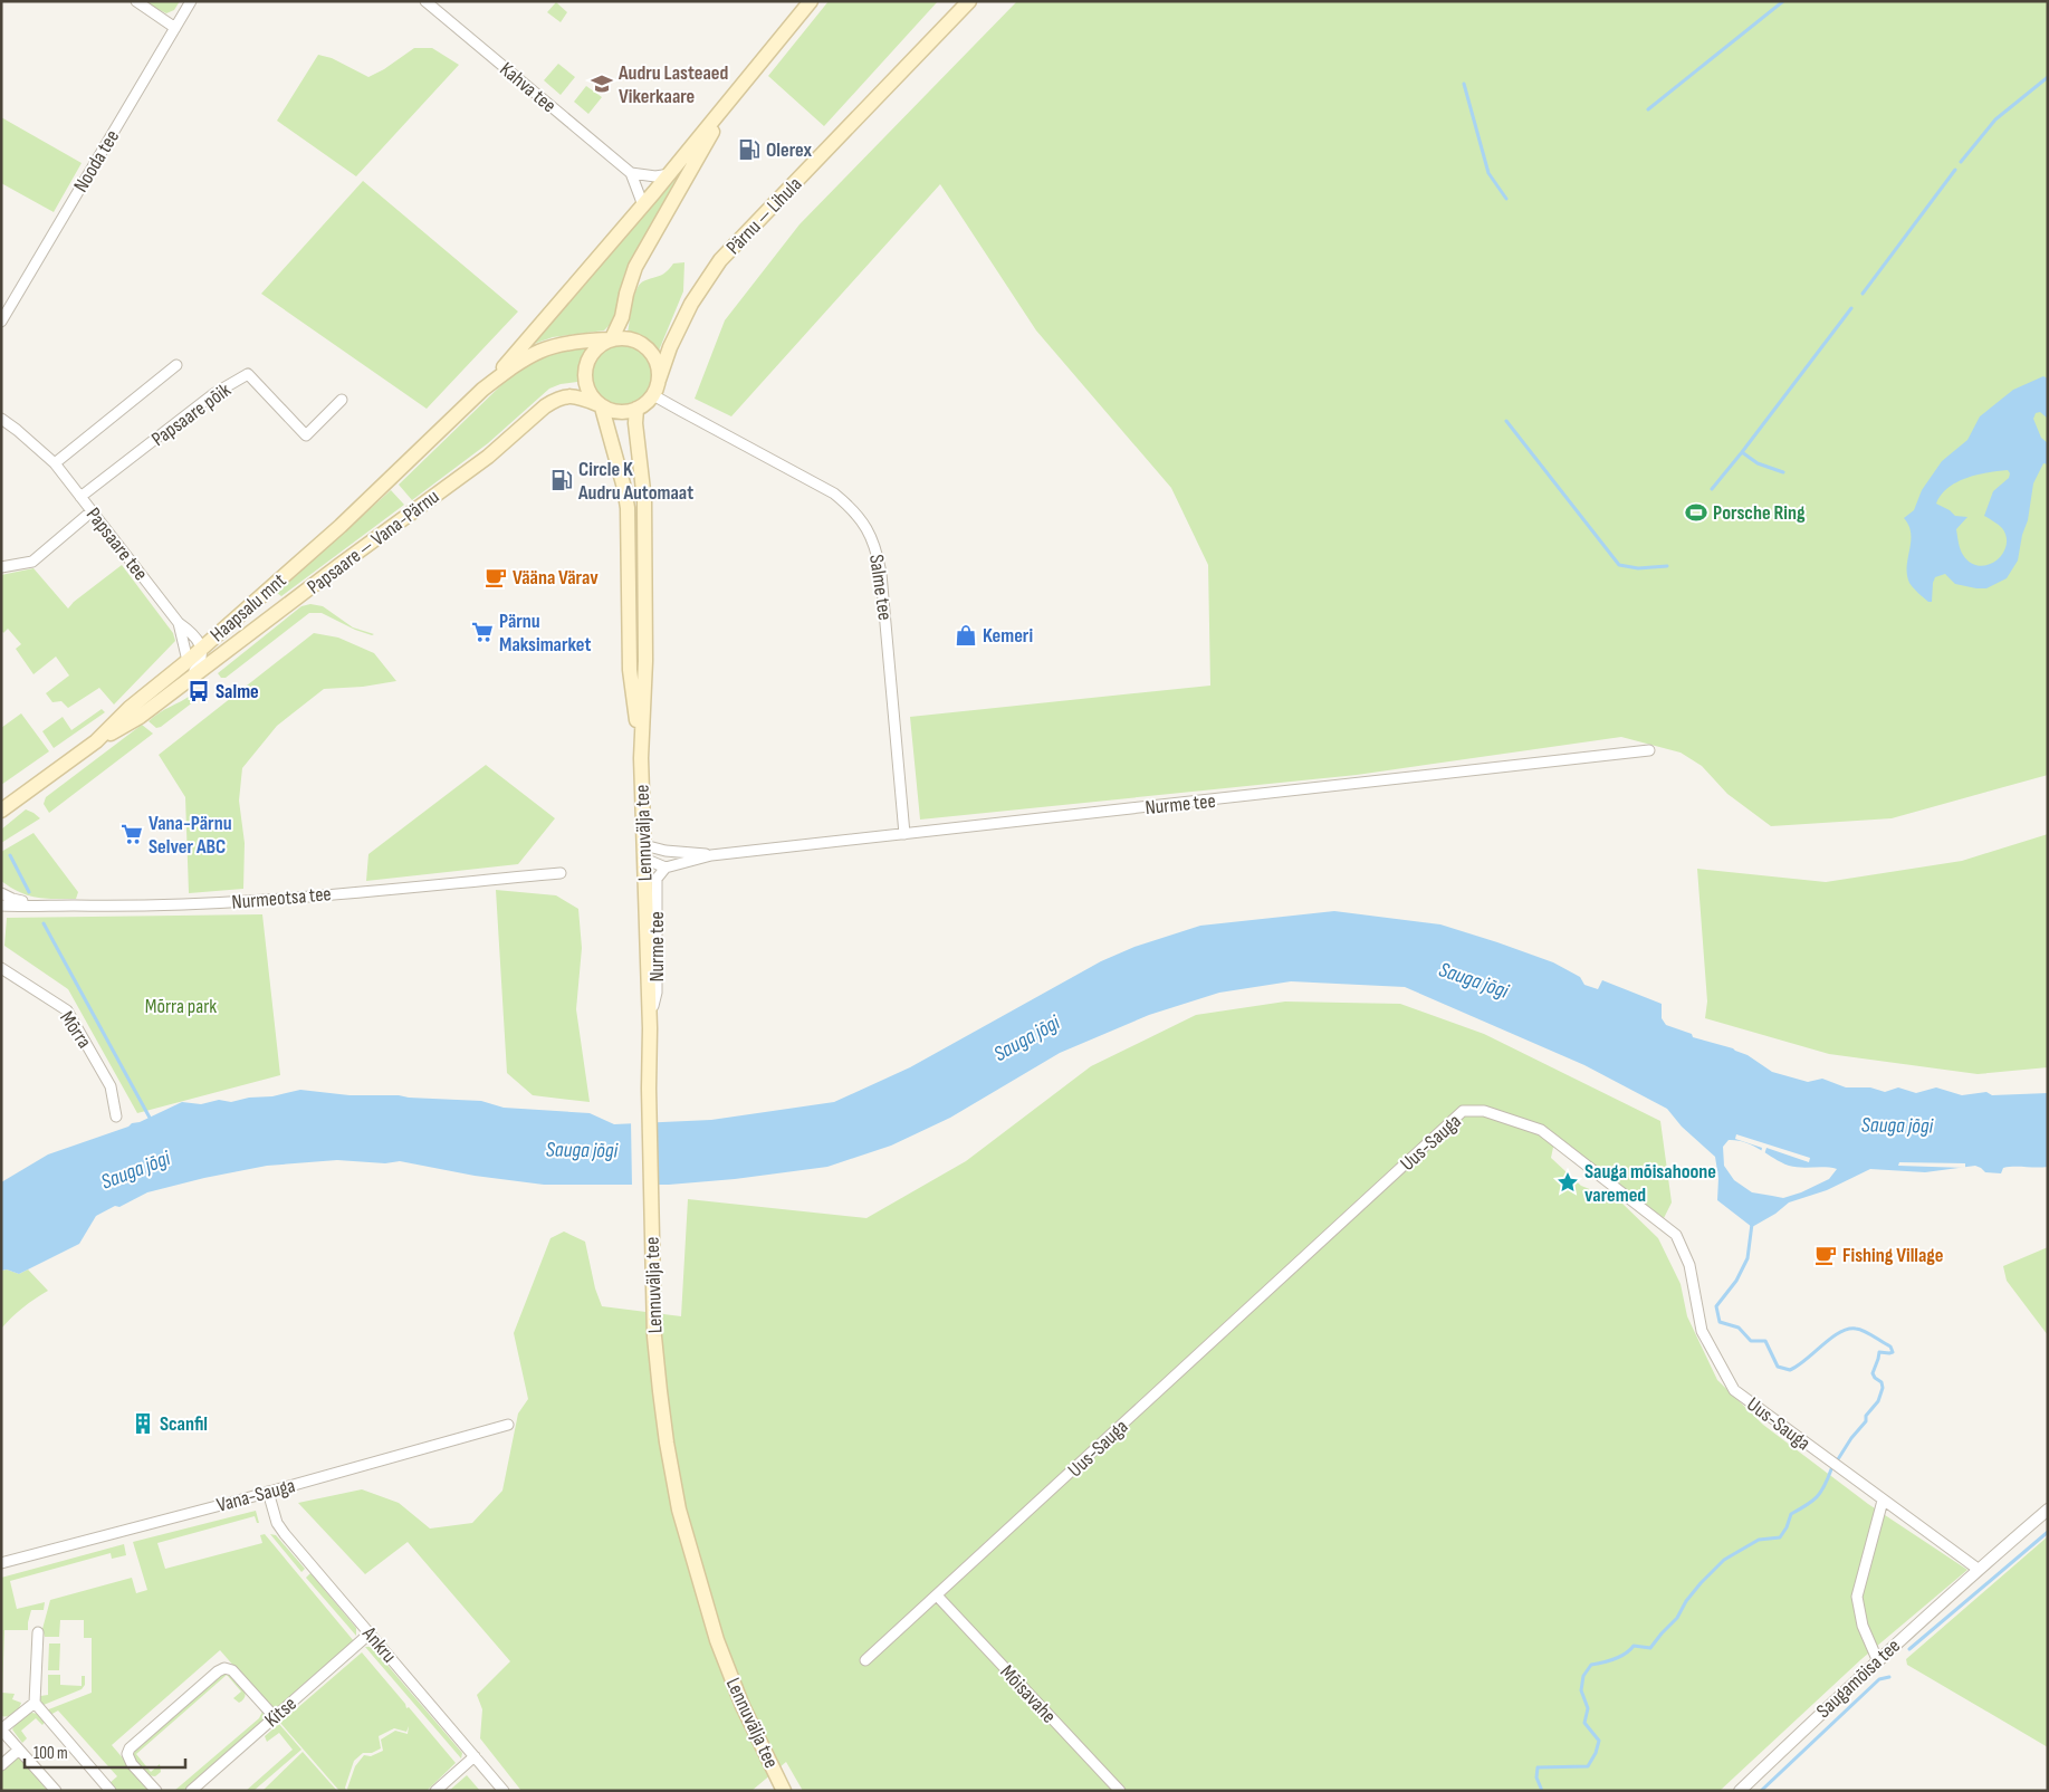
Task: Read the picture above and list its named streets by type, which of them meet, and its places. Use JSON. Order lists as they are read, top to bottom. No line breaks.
{"streets":{"main road":["Pärnu — Lihula","Papsaare — Vana-Pärnu","Haapsalu mnt","Lennuvälja tee"],"street":["Kahva tee","Nooda tee","Papsaare põik","Papsaare tee","Salme tee","Nurme tee","Nurmeotsa tee","Mõrra","Uus-Sauga","Vana-Sauga","Ankru","Saugamõisa tee","Mõisavahe","Kitse"]},"crossings":[["Pärnu — Lihula","Papsaare — Vana-Pärnu"],["Pärnu — Lihula","Salme tee"],["Pärnu — Lihula","Lennuvälja tee"],["Papsaare põik","Papsaare tee"],["Papsaare — Vana-Pärnu","Salme tee"],["Papsaare — Vana-Pärnu","Haapsalu mnt"],["Papsaare — Vana-Pärnu","Lennuvälja tee"],["Papsaare tee","Haapsalu mnt"],["Salme tee","Nurme tee"],["Salme tee","Lennuvälja tee"],["Nurme tee","Lennuvälja tee"],["Uus-Sauga","Saugamõisa tee"],["Uus-Sauga","Mõisavahe"],["Vana-Sauga","Ankru"],["Ankru","Kitse"]],"water":["Sauga jõgi"],"parks":["Mõrra park"],"places":{"school or university":["Audru Lasteaed Vikerkaare"],"fuel station":["Olerex","Circle K Audru Automaat"],"sports":["Porsche Ring"],"cafe":["Vääna Värav","Fishing Village"],"supermarket":["Pärnu Maksimarket","Vana-Pärnu Selver ABC"],"shop":["Kemeri"],"bus stop":["Salme"],"place":["Sauga mõisahoone varemed"],"building":["Scanfil"]},"scale_bar":"100 m"}
